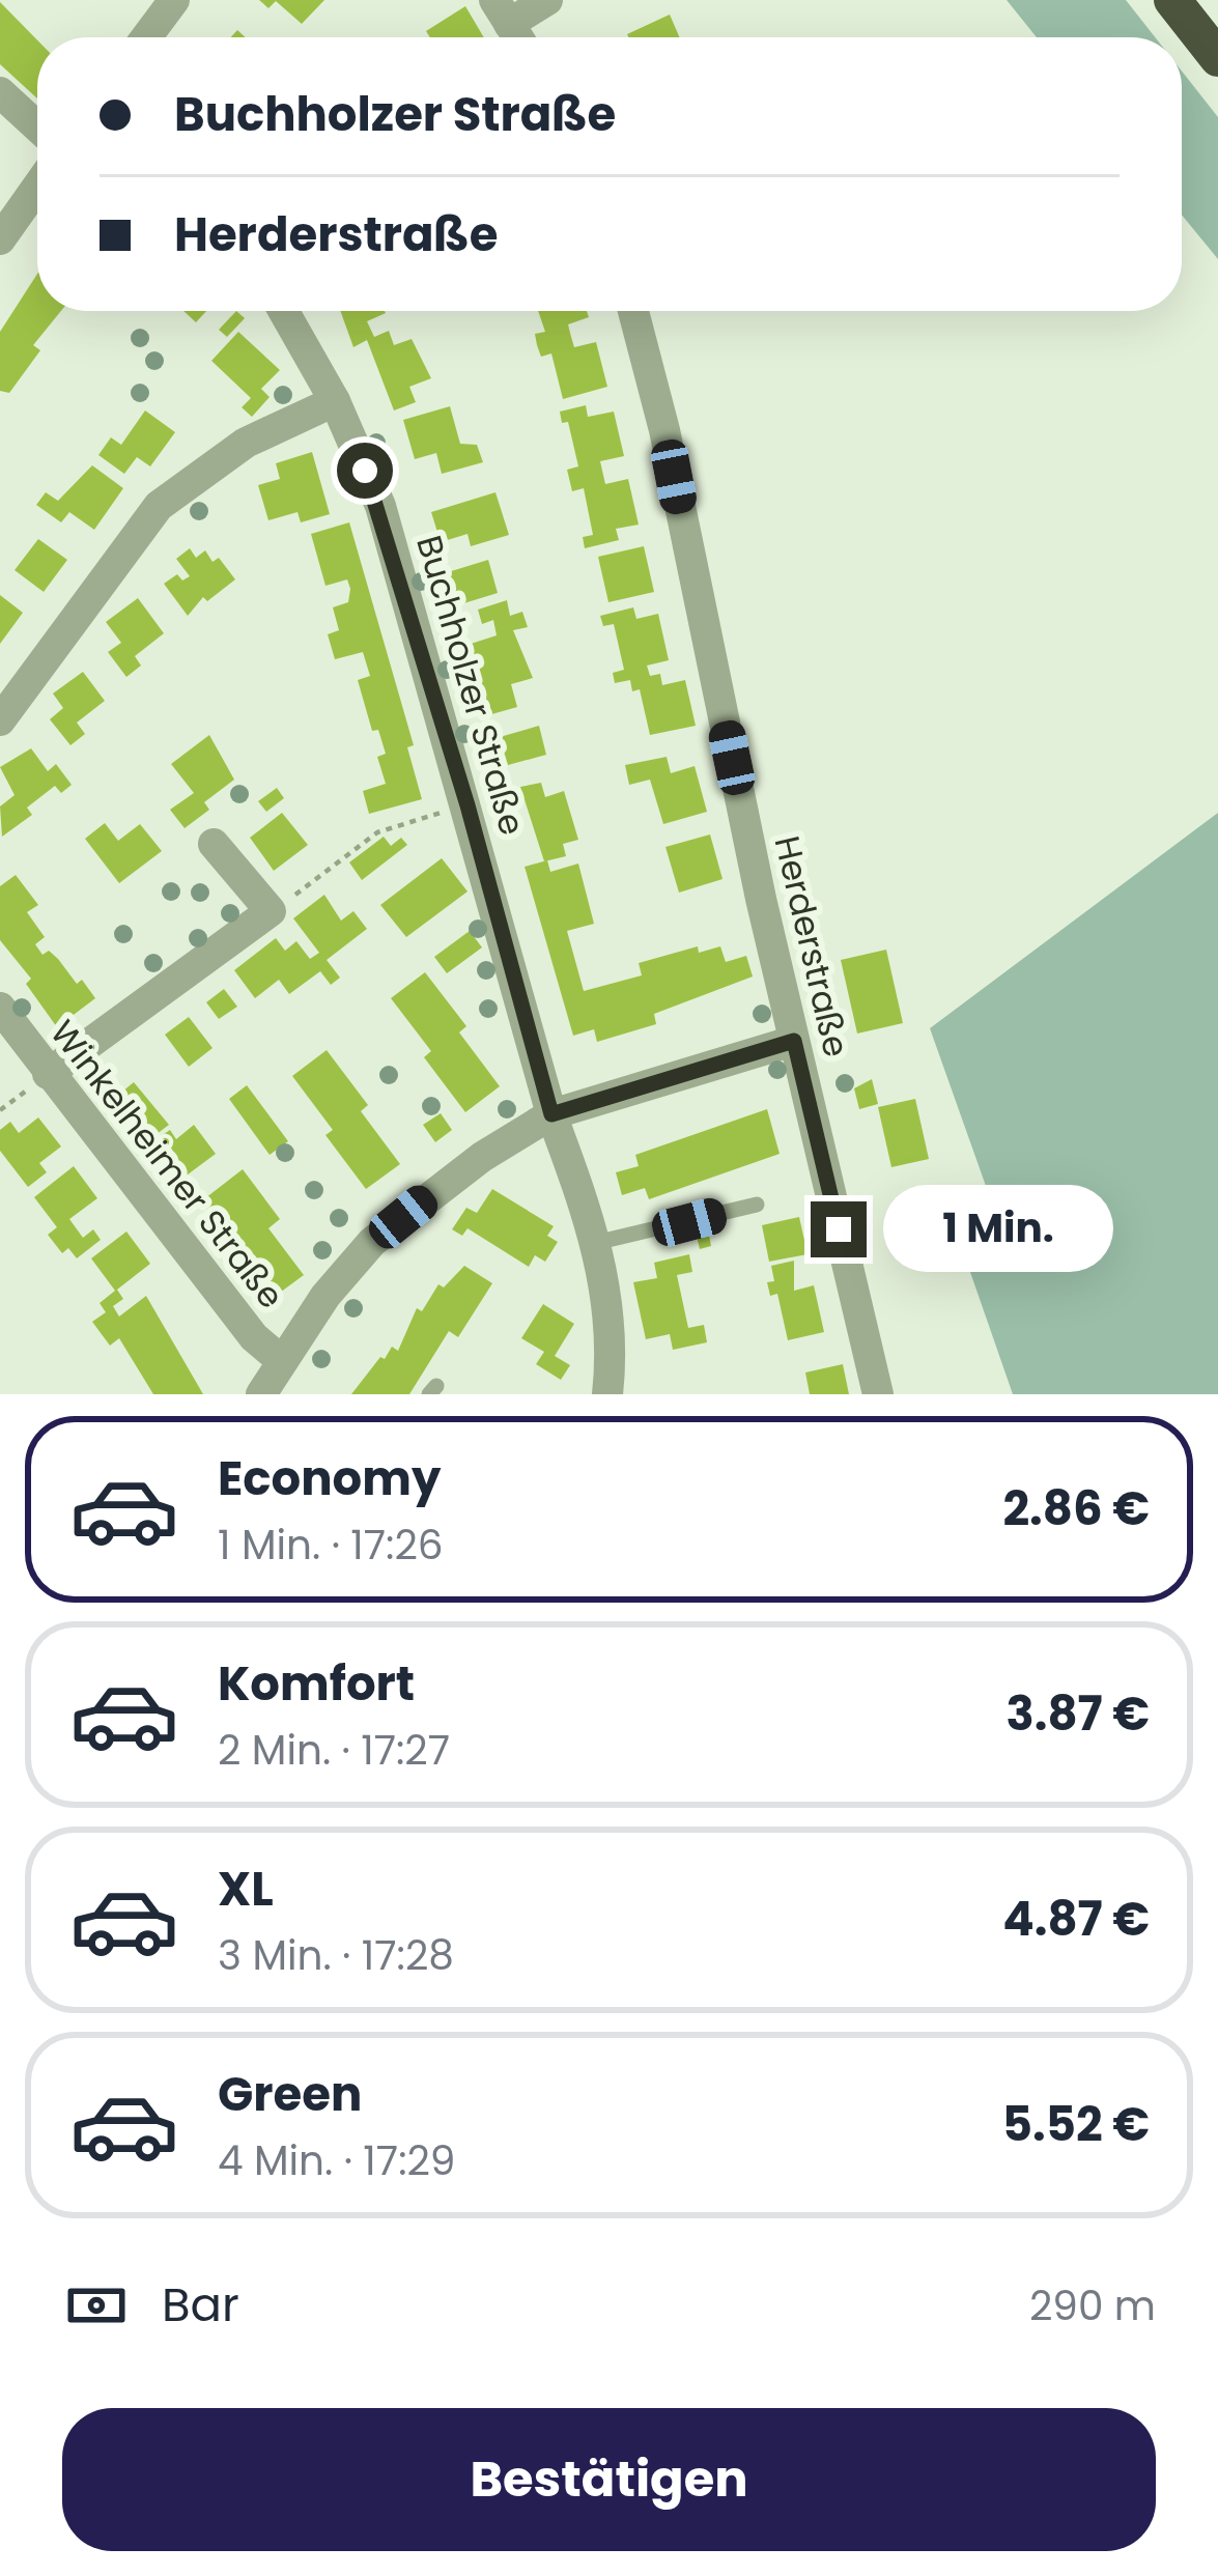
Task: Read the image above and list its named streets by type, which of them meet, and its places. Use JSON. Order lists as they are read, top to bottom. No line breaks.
{"streets":{"street":["Buchholzer Straße","Herderstraße","Winkelheimer Straße"]},"page":{"banner":["Buchholzer Straße","Herderstraße"],"bubble":"1 Min.","list":[{"name":"Economy","note":"1 Min. · 17:26","value":"2.86 €"},{"name":"Komfort","note":"2 Min. · 17:27","value":"3.87 €"},{"name":"XL","note":"3 Min. · 17:28","value":"4.87 €"},{"name":"Green","note":"4 Min. · 17:29","value":"5.52 €"}],"pay":["Bar","290 m"],"buttons":"Bestätigen"}}
